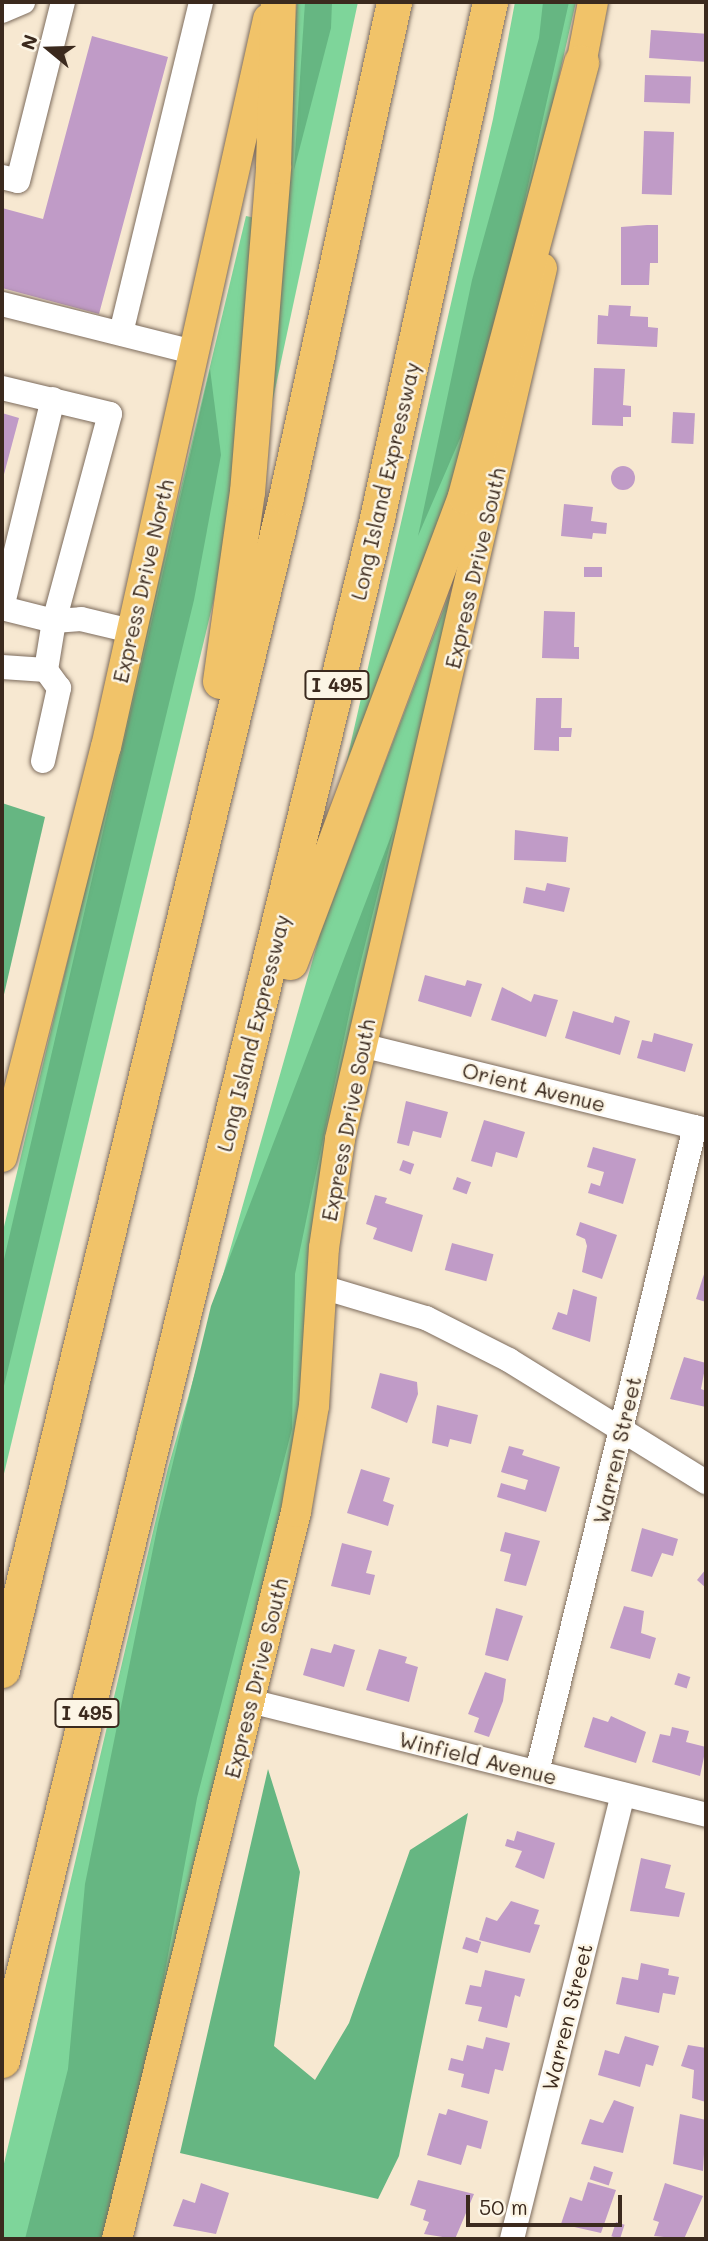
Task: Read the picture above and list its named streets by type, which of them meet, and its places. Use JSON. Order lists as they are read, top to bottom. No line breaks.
{"streets":{"highway":["Long Island Expressway","I 495"],"main road":["Express Drive South","Express Drive North"],"street":["Orient Avenue","Warren Street","Winfield Avenue"]},"crossings":[["Express Drive South","Orient Avenue"],["Express Drive South","Winfield Avenue"],["Orient Avenue","Warren Street"],["Warren Street","Winfield Avenue"]],"scale_bar":"50 m","north":"left"}
